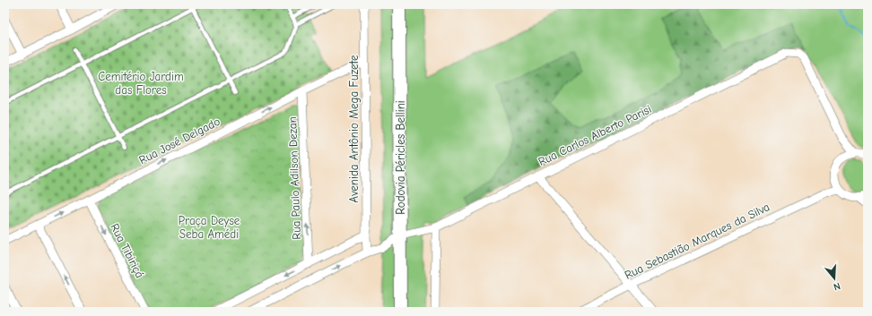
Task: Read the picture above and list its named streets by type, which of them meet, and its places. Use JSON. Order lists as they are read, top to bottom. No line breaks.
{"streets":{"main road":["Rodovia Péricles Bellini"],"street":["Avenida Antônio Mega Fuzete","Rua Carlos Alberto Parisi","Rua José Delgado","Rua Paulo Adilson Dezan","Rua Sebastião Marques da Silva","Rua Tibiriçá"]},"crossings":[["Avenida Antônio Mega Fuzete","Rua José Delgado"],["Rua Carlos Alberto Parisi","Rodovia Péricles Bellini"],["Rua José Delgado","Rua Paulo Adilson Dezan"],["Rua José Delgado","Rua Tibiriçá"]],"one_way":["Rua José Delgado","Rua Paulo Adilson Dezan"],"parks":["Cemitério Jardim das Flores","Praça Deyse Seba Amédi"],"north":"bottom"}
